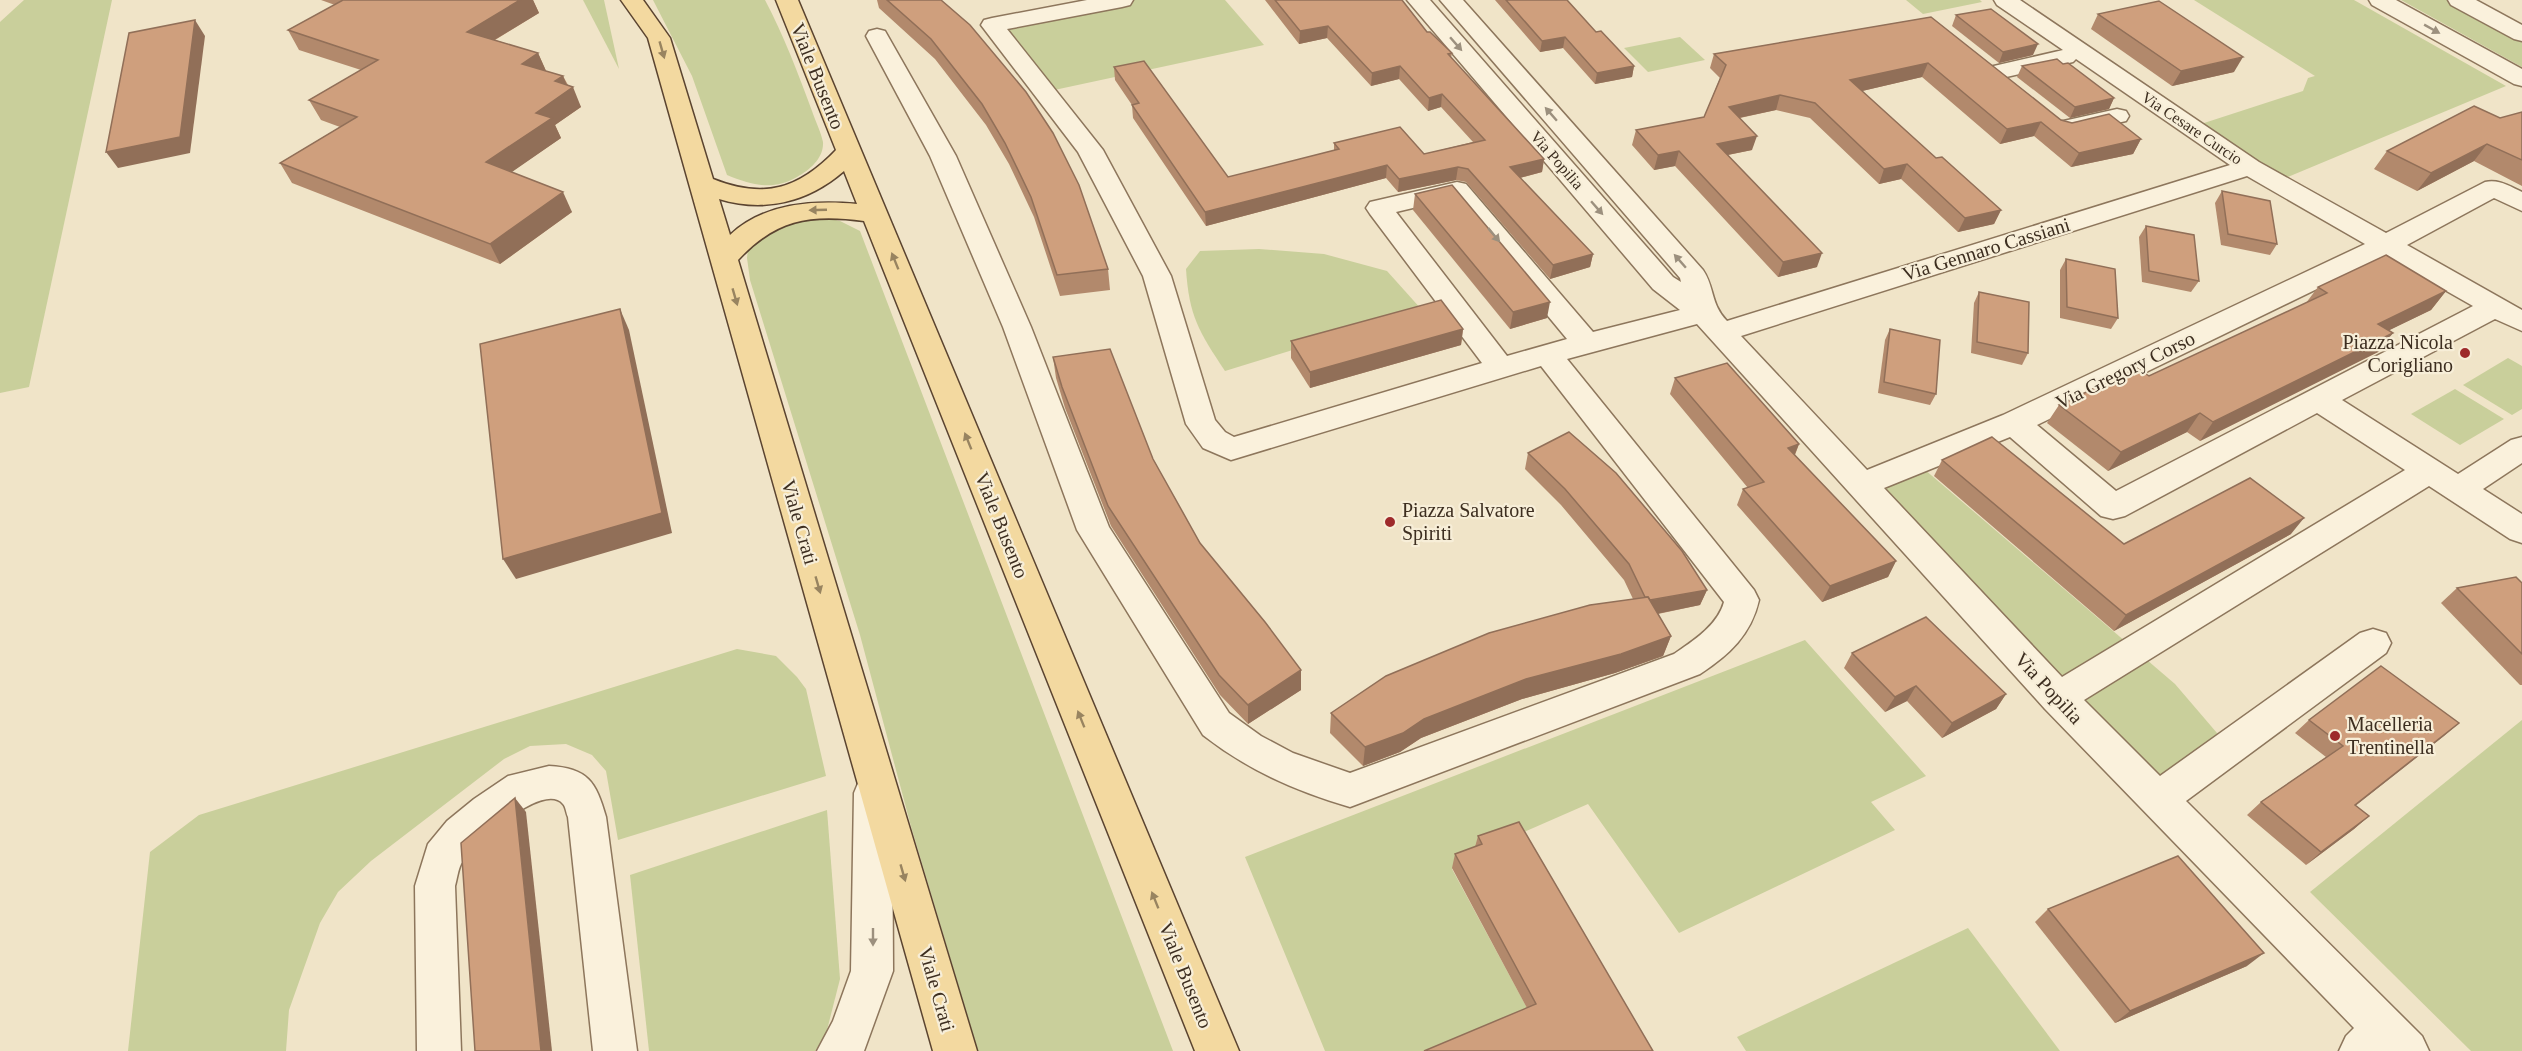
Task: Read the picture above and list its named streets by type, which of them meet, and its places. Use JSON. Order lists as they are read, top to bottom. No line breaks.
{"streets":{"main road":["Viale Busento","Viale Crati"],"street":["Via Cesare Curcio","Via Popilia","Via Gennaro Cassiani","Via Gregory Corso"]},"crossings":[["Via Cesare Curcio","Via Gennaro Cassiani"],["Via Cesare Curcio","Via Gregory Corso"],["Via Popilia","Via Gennaro Cassiani"],["Via Popilia","Via Gregory Corso"]],"one_way":["Viale Busento","Viale Crati"],"places":["Piazza Nicola Corigliano","Piazza Salvatore Spiriti","Macelleria Trentinella"]}
